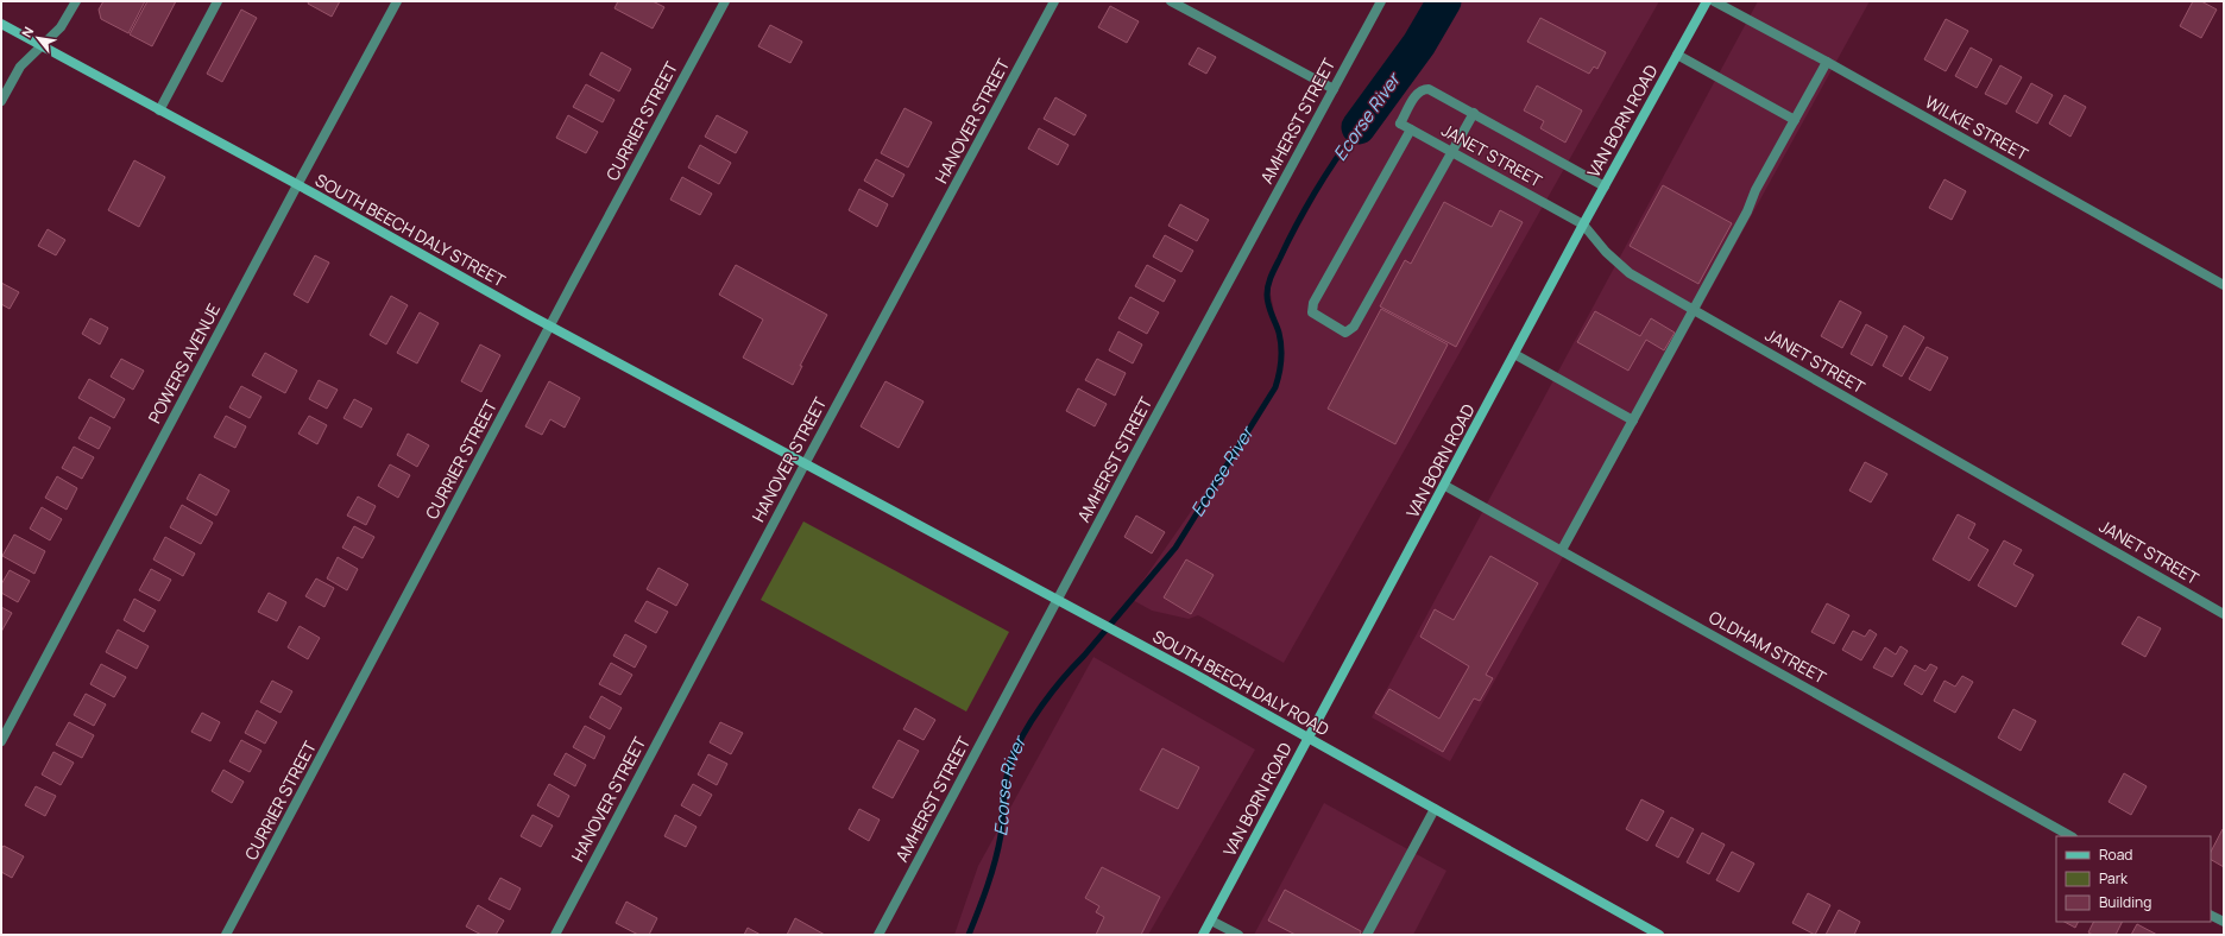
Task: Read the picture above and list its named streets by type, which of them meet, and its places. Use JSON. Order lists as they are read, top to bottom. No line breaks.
{"streets":{"main road":["VAN BORN ROAD","SOUTH BEECH DALY STREET","SOUTH BEECH DALY ROAD"],"street":["CURRIER STREET","HANOVER STREET","AMHERST STREET","WILKIE STREET","JANET STREET","POWERS AVENUE","OLDHAM STREET"]},"crossings":[["CURRIER STREET","SOUTH BEECH DALY STREET"],["HANOVER STREET","SOUTH BEECH DALY STREET"],["HANOVER STREET","SOUTH BEECH DALY ROAD"],["AMHERST STREET","SOUTH BEECH DALY ROAD"],["VAN BORN ROAD","JANET STREET"],["VAN BORN ROAD","OLDHAM STREET"],["VAN BORN ROAD","SOUTH BEECH DALY ROAD"],["SOUTH BEECH DALY STREET","POWERS AVENUE"],["SOUTH BEECH DALY STREET","SOUTH BEECH DALY ROAD"]],"water":["Ecorse River"],"legend":["Road","Park","Building"],"north":"top left"}
